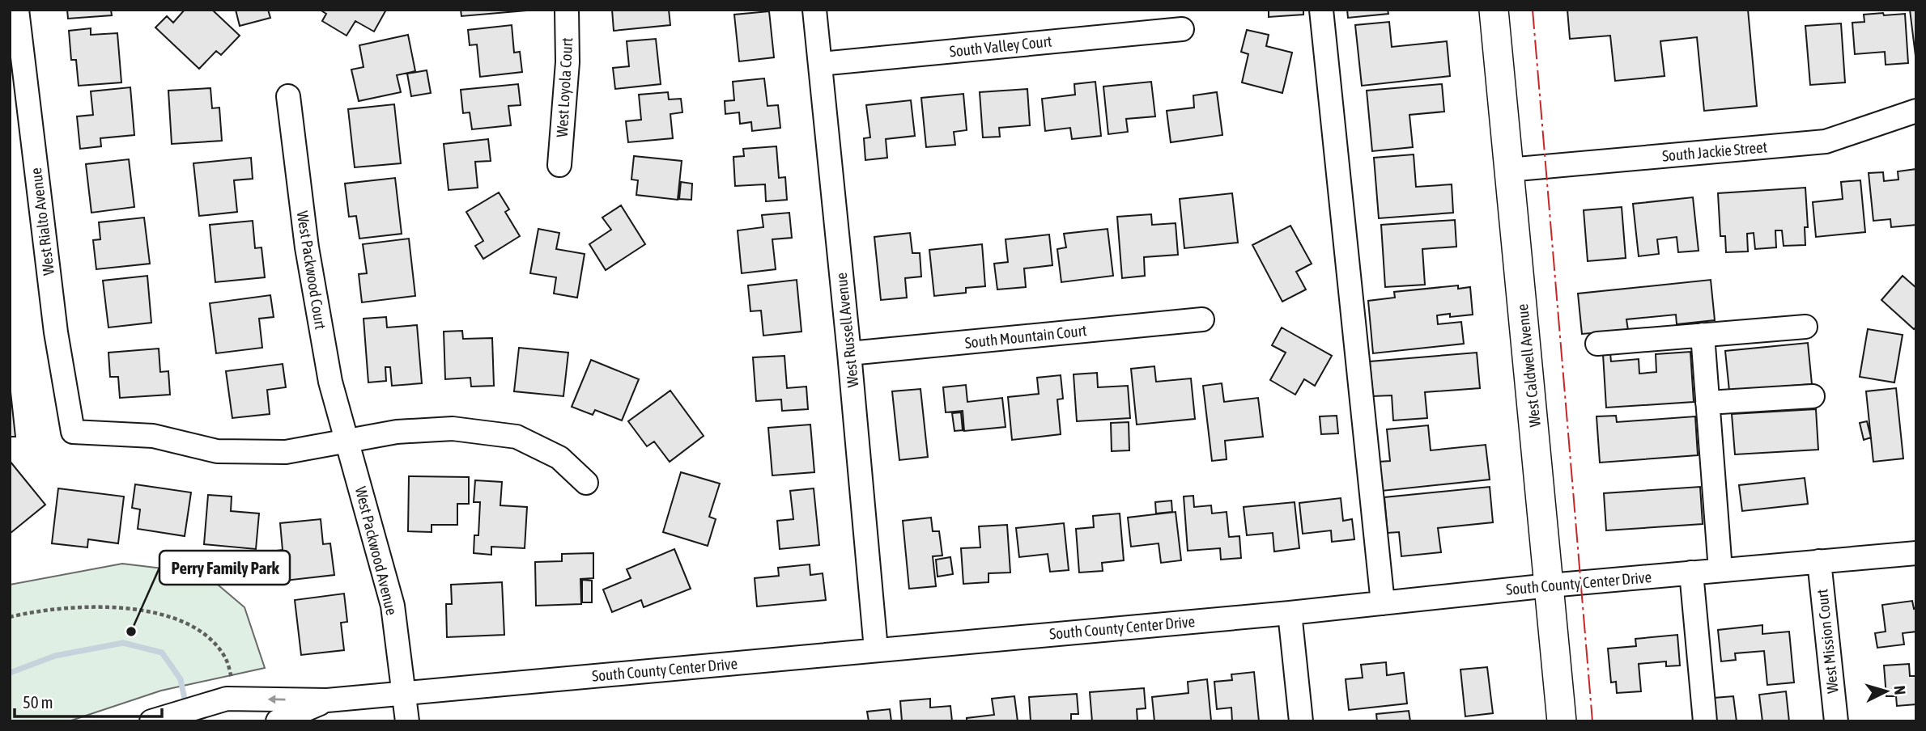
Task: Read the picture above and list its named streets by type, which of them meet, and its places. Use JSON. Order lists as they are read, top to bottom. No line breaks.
{"streets":{"main road":["West Caldwell Avenue"],"street":["South Valley Court","West Loyola Court","South Jackie Street","West Rialto Avenue","West Packwood Court","West Russell Avenue","South Mountain Court","West Packwood Avenue","South County Center Drive","West Mission Court"]},"crossings":[["South Valley Court","West Russell Avenue"],["South Jackie Street","West Caldwell Avenue"],["West Rialto Avenue","West Packwood Court"],["West Rialto Avenue","West Packwood Avenue"],["West Packwood Court","West Packwood Avenue"],["West Russell Avenue","South Mountain Court"],["West Russell Avenue","South County Center Drive"],["West Caldwell Avenue","South County Center Drive"],["West Packwood Avenue","South County Center Drive"],["South County Center Drive","West Mission Court"]],"places":["Perry Family Park"],"scale_bar":"50 m","north":"right"}
